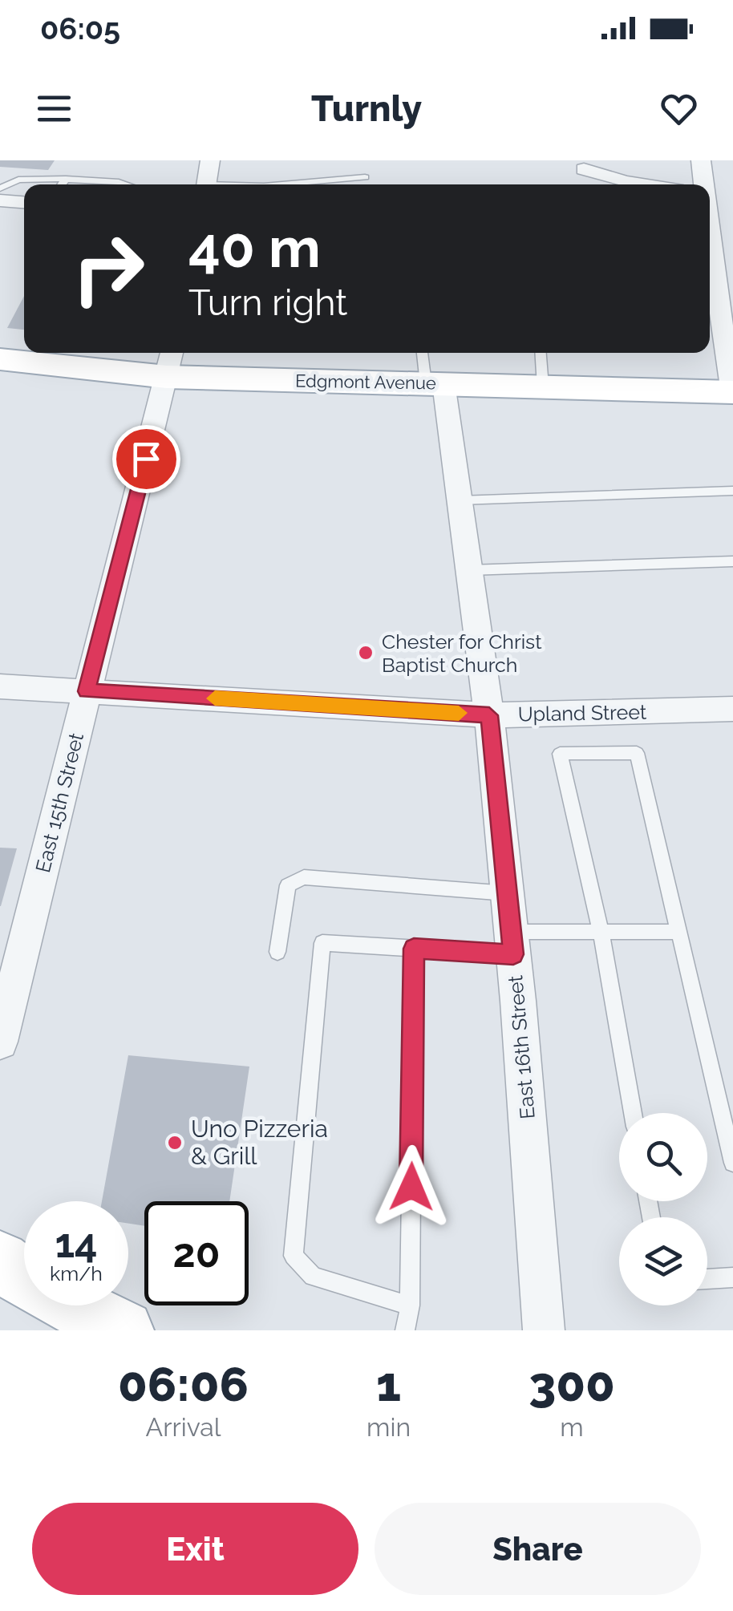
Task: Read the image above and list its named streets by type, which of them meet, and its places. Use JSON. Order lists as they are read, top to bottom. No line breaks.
{"streets":{"main road":["Edgmont Avenue"],"street":["Upland Street","East 15th Street","East 16th Street"]},"crossings":[["Edgmont Avenue","East 15th Street"],["Edgmont Avenue","East 16th Street"],["Upland Street","East 15th Street"],["Upland Street","East 16th Street"]],"places":["Chester for Christ Baptist Church","Uno Pizzeria & Grill"],"page":{"status":"06:05","header":"Turnly","turn":["40 m","Turn right"],"speed":"14 km/h","limit":"20","eta":["06:06","Arrival","1","min","300","m"],"buttons":["Exit","Share"]}}
